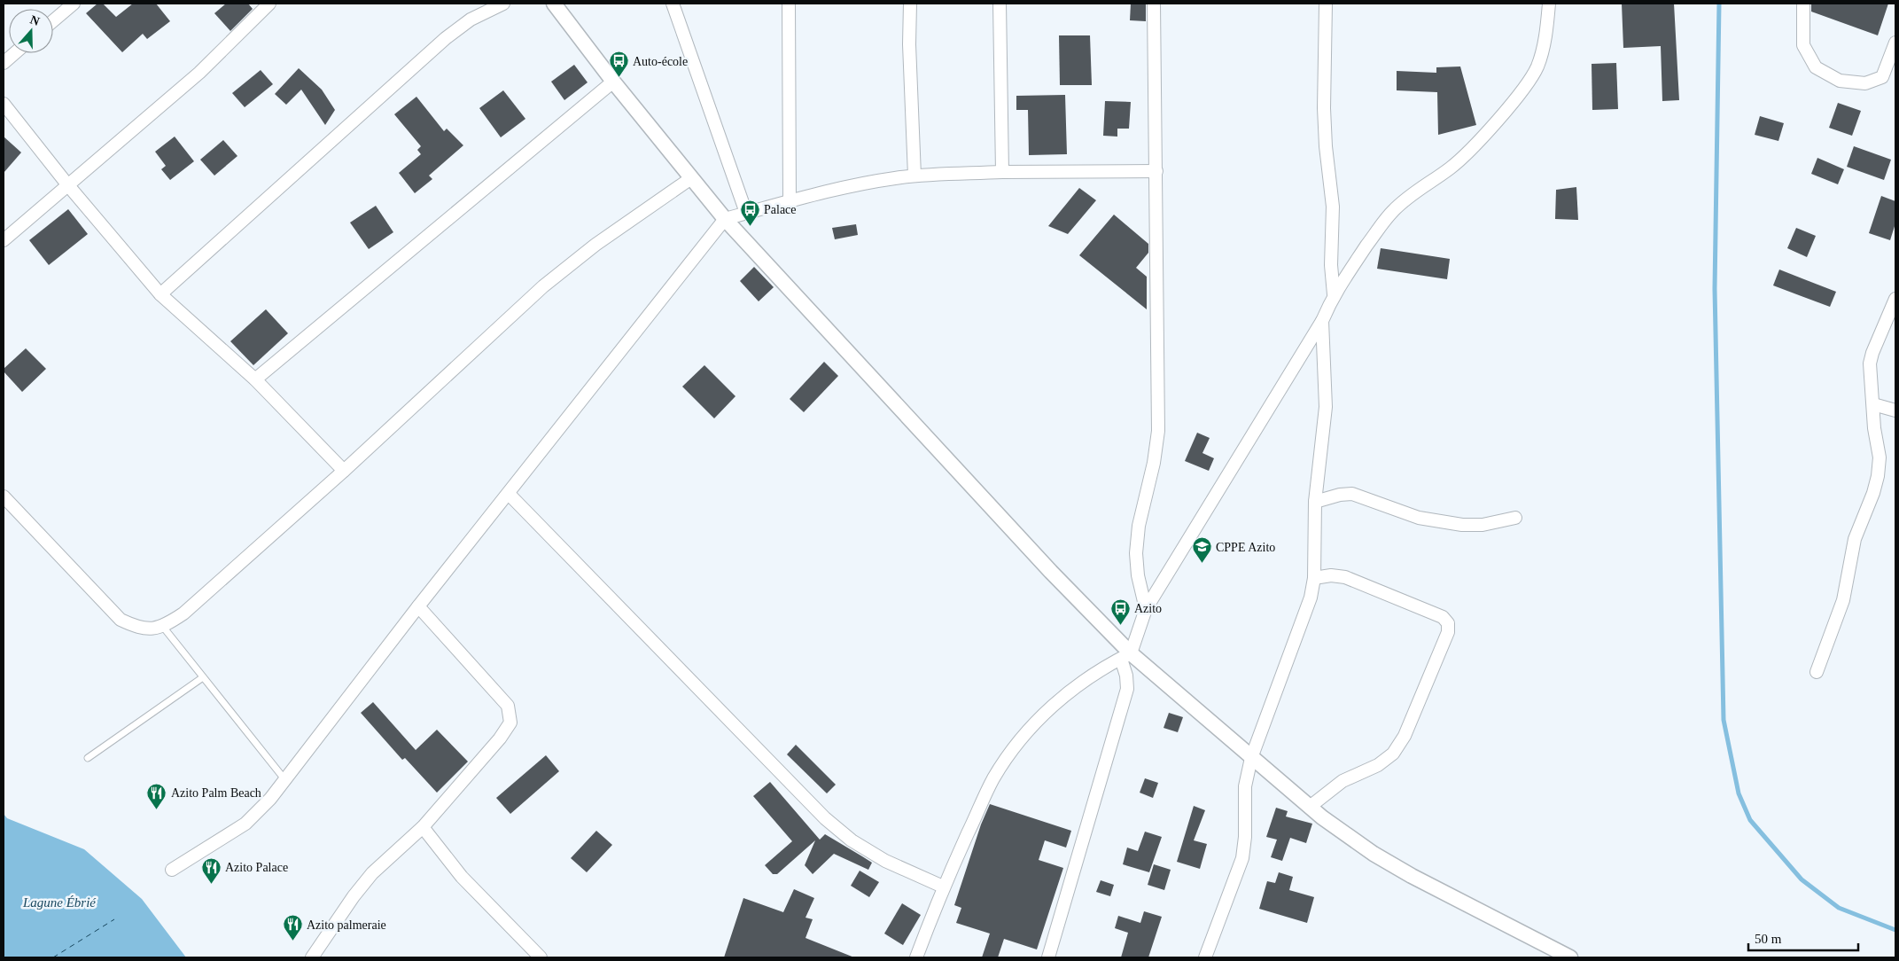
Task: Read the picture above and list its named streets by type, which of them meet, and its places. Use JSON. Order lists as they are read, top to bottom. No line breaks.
{"water":["Lagune Ébrié"],"places":{"bus stop":["Auto-école","Palace","Azito"],"school or university":["CPPE Azito"],"restaurant":["Azito Palm Beach","Azito Palace","Azito palmeraie"]},"scale_bar":"50 m","north":"top"}
